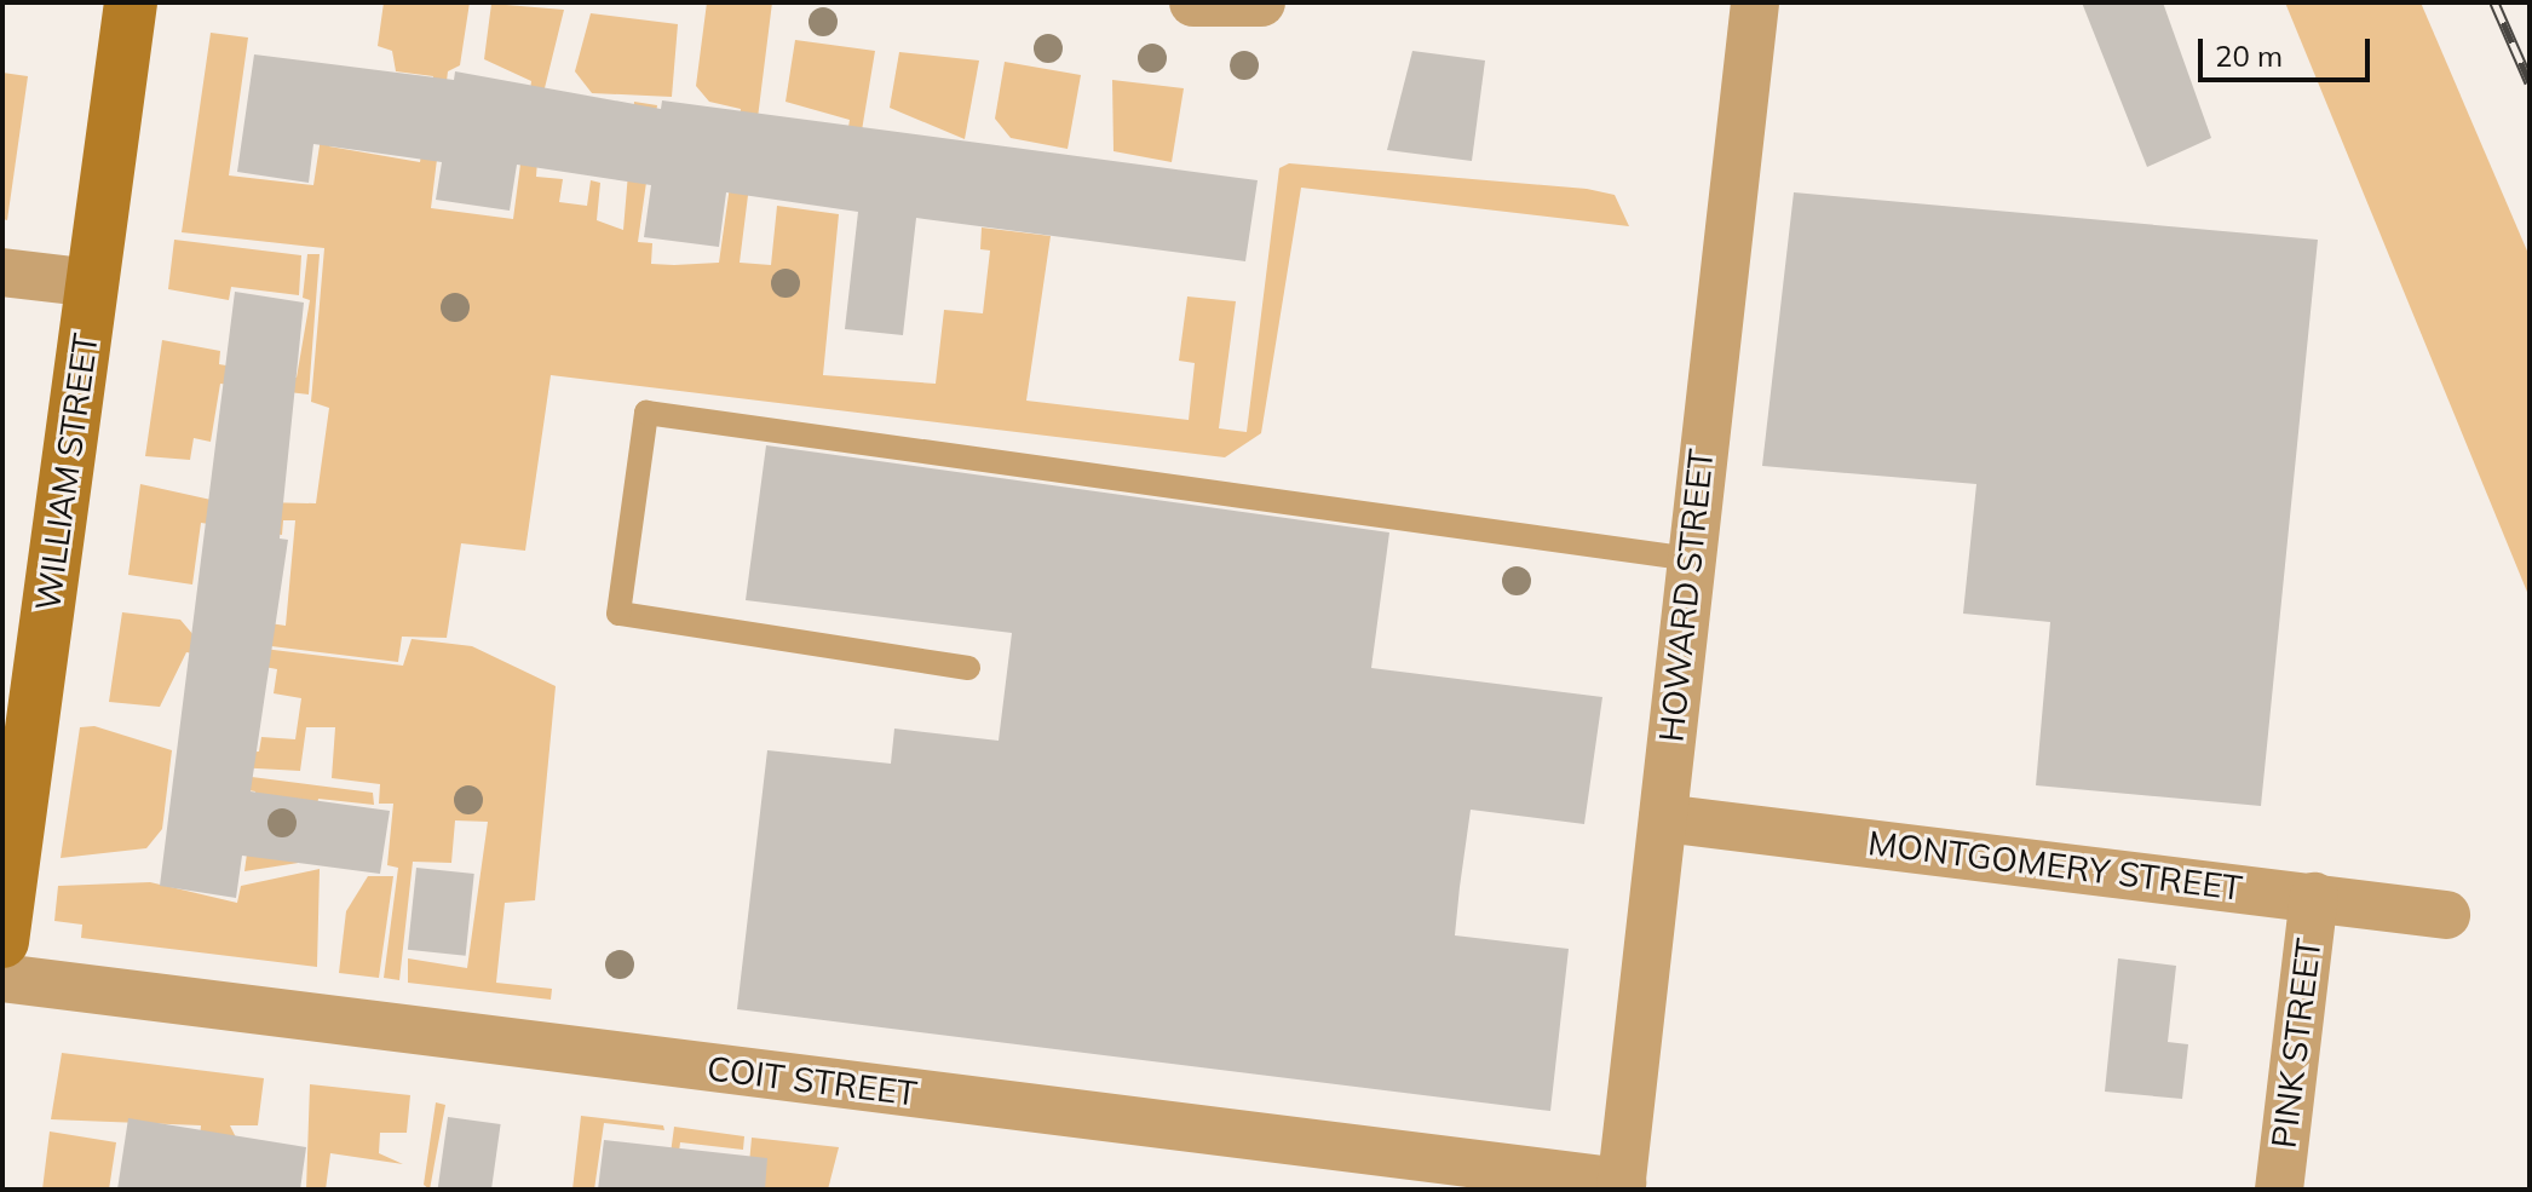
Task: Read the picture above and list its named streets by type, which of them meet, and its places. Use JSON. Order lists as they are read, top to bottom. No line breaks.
{"streets":{"main road":["WILLIAM STREET"],"street":["HOWARD STREET","MONTGOMERY STREET","PINK STREET","COIT STREET"]},"crossings":[["HOWARD STREET","MONTGOMERY STREET"],["HOWARD STREET","COIT STREET"],["MONTGOMERY STREET","PINK STREET"]],"scale_bar":"20 m"}
